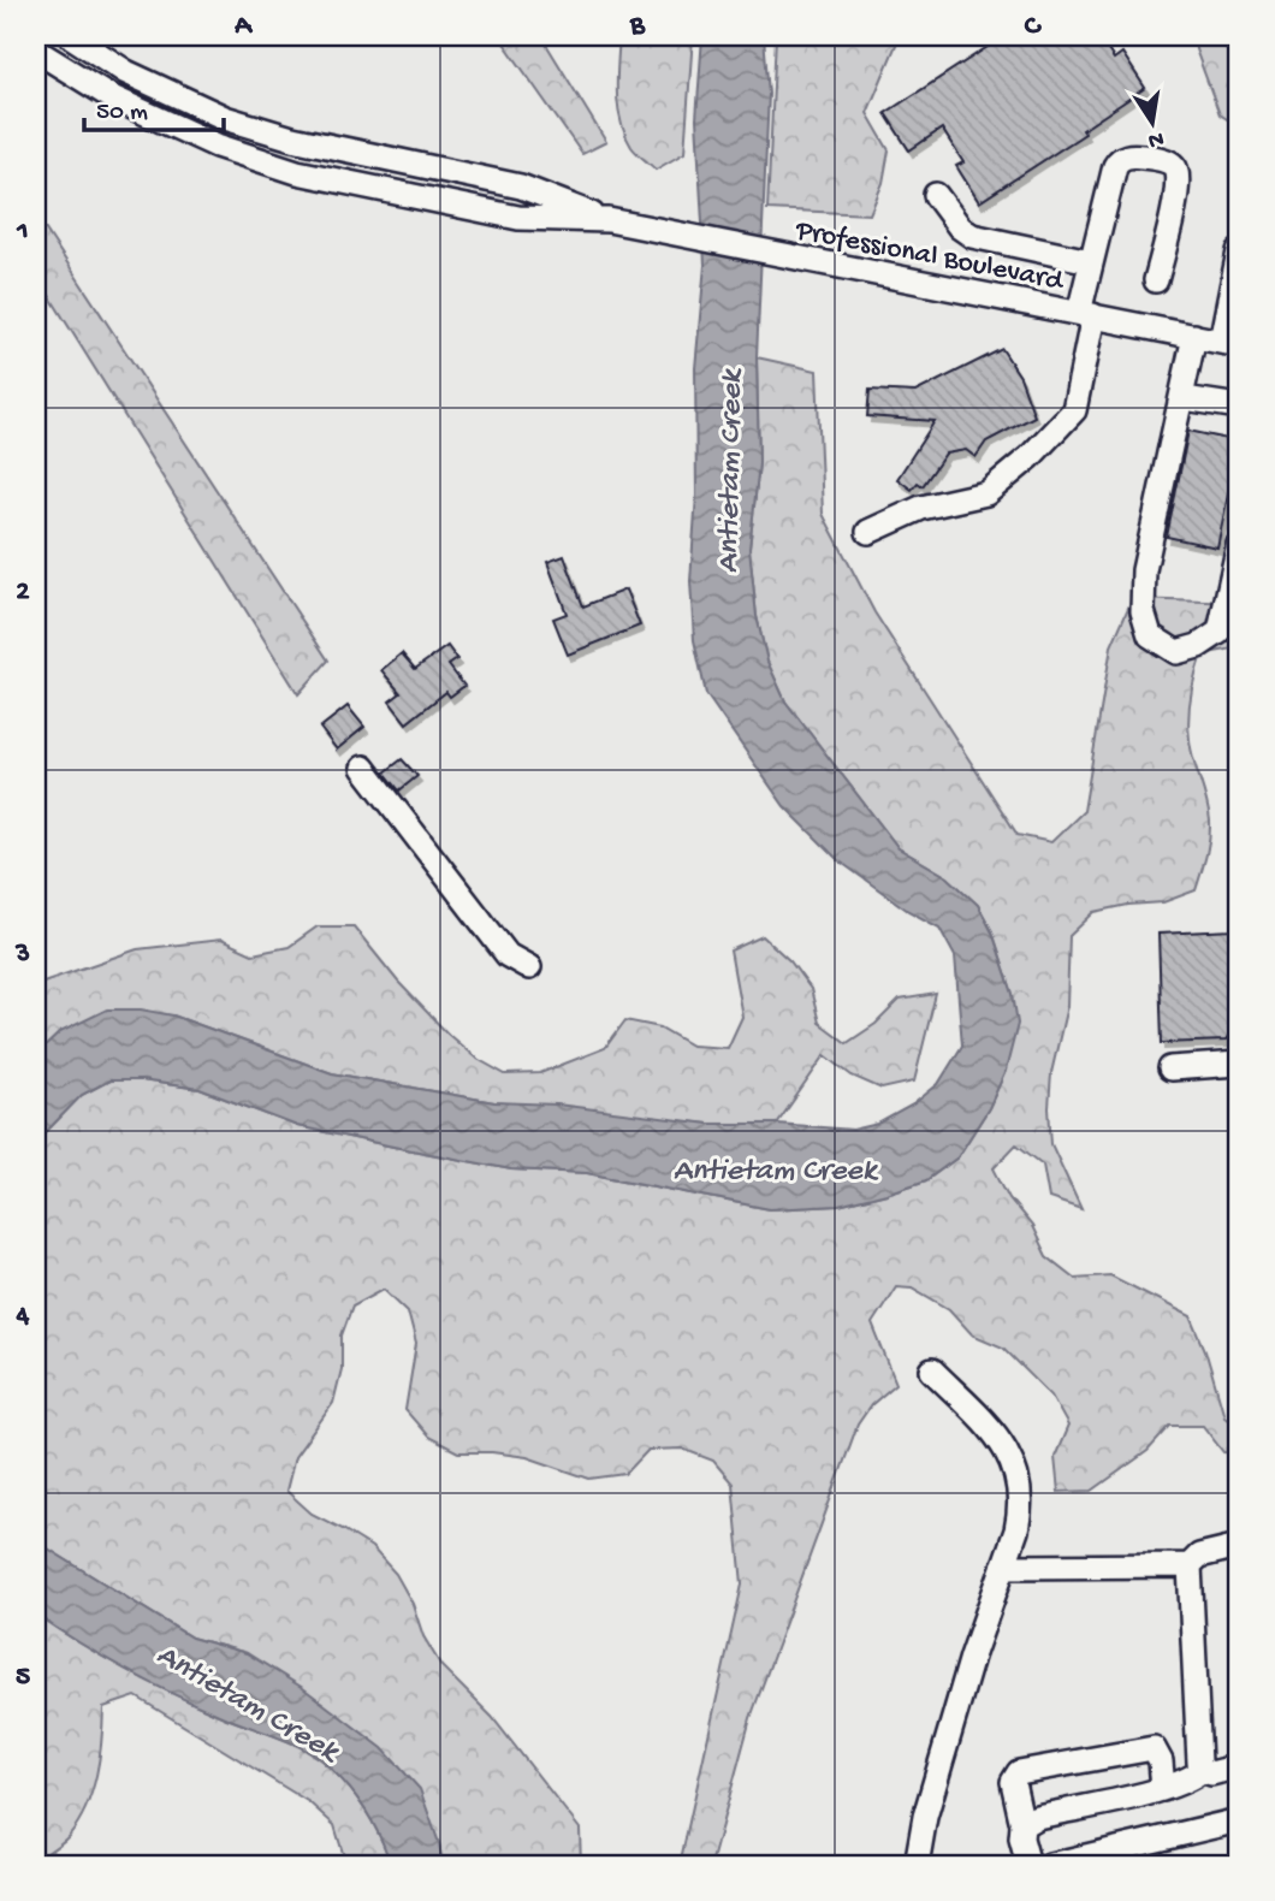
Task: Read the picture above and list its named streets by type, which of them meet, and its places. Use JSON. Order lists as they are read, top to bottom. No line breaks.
{"streets":{"street":["Professional Boulevard"]},"water":["Antietam Creek"],"scale_bar":"50 m","north":"bottom","grid":{"columns":["A","B","C"],"rows":["1","2","3","4","5"]}}
